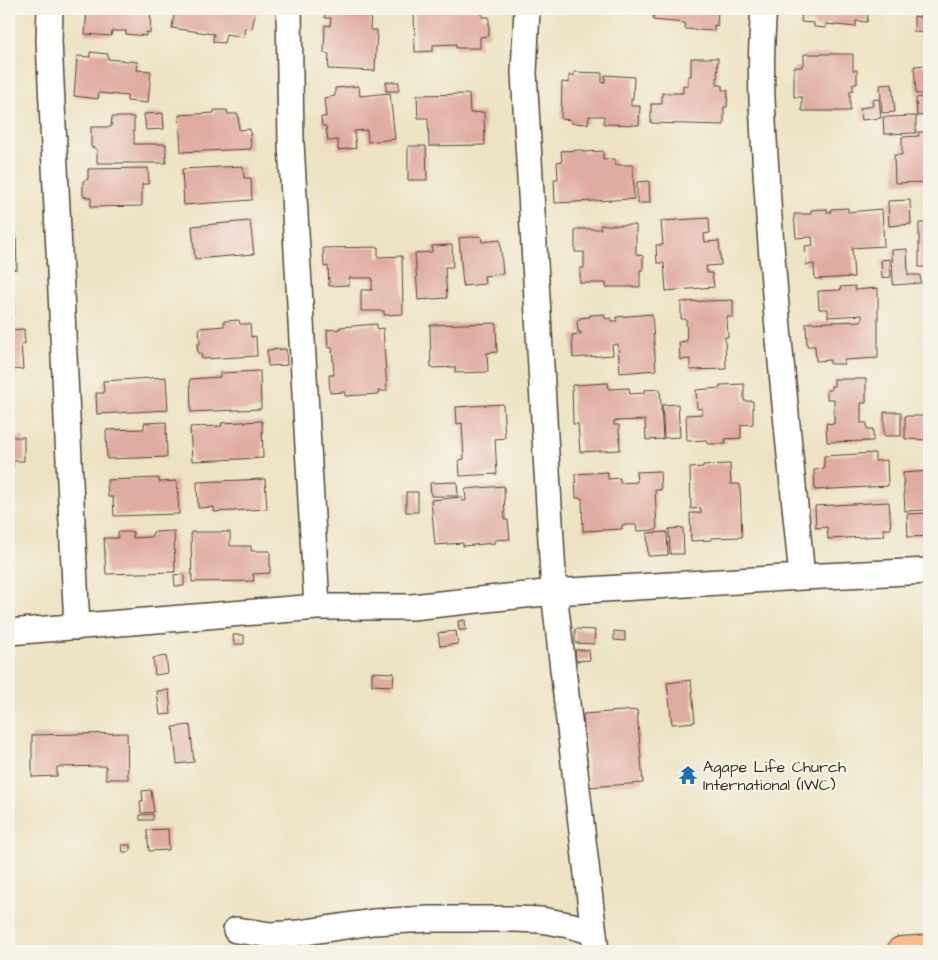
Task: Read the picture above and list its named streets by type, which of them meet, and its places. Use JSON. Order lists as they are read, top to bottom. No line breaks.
{"places":{"temple":["Agape Life Church International (IWC)"]}}
